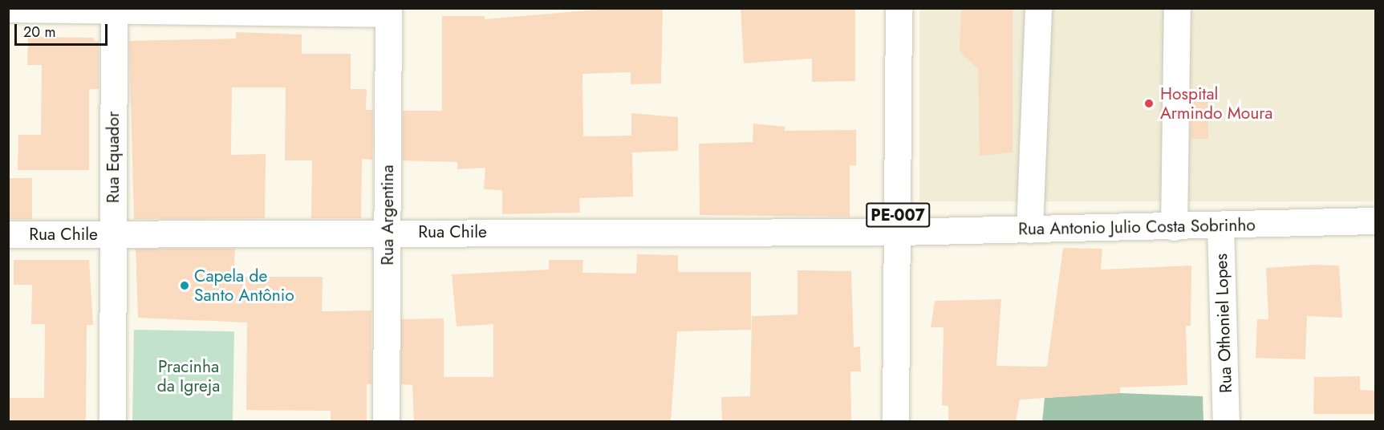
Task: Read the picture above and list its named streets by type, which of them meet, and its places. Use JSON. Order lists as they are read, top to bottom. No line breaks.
{"streets":{"street":["Rua Equador","Rua Argentina","PE-007","Rua Antonio Julio Costa Sobrinho","Rua Chile","Rua Othoniel Lopes"]},"crossings":[["Rua Equador","Rua Chile"],["Rua Argentina","Rua Chile"],["PE-007","Rua Antonio Julio Costa Sobrinho"],["PE-007","Rua Chile"],["Rua Antonio Julio Costa Sobrinho","Rua Chile"],["Rua Antonio Julio Costa Sobrinho","Rua Othoniel Lopes"]],"parks":["Pracinha da Igreja"],"places":["Hospital Armindo Moura","Capela de Santo Antônio"],"scale_bar":"20 m"}
